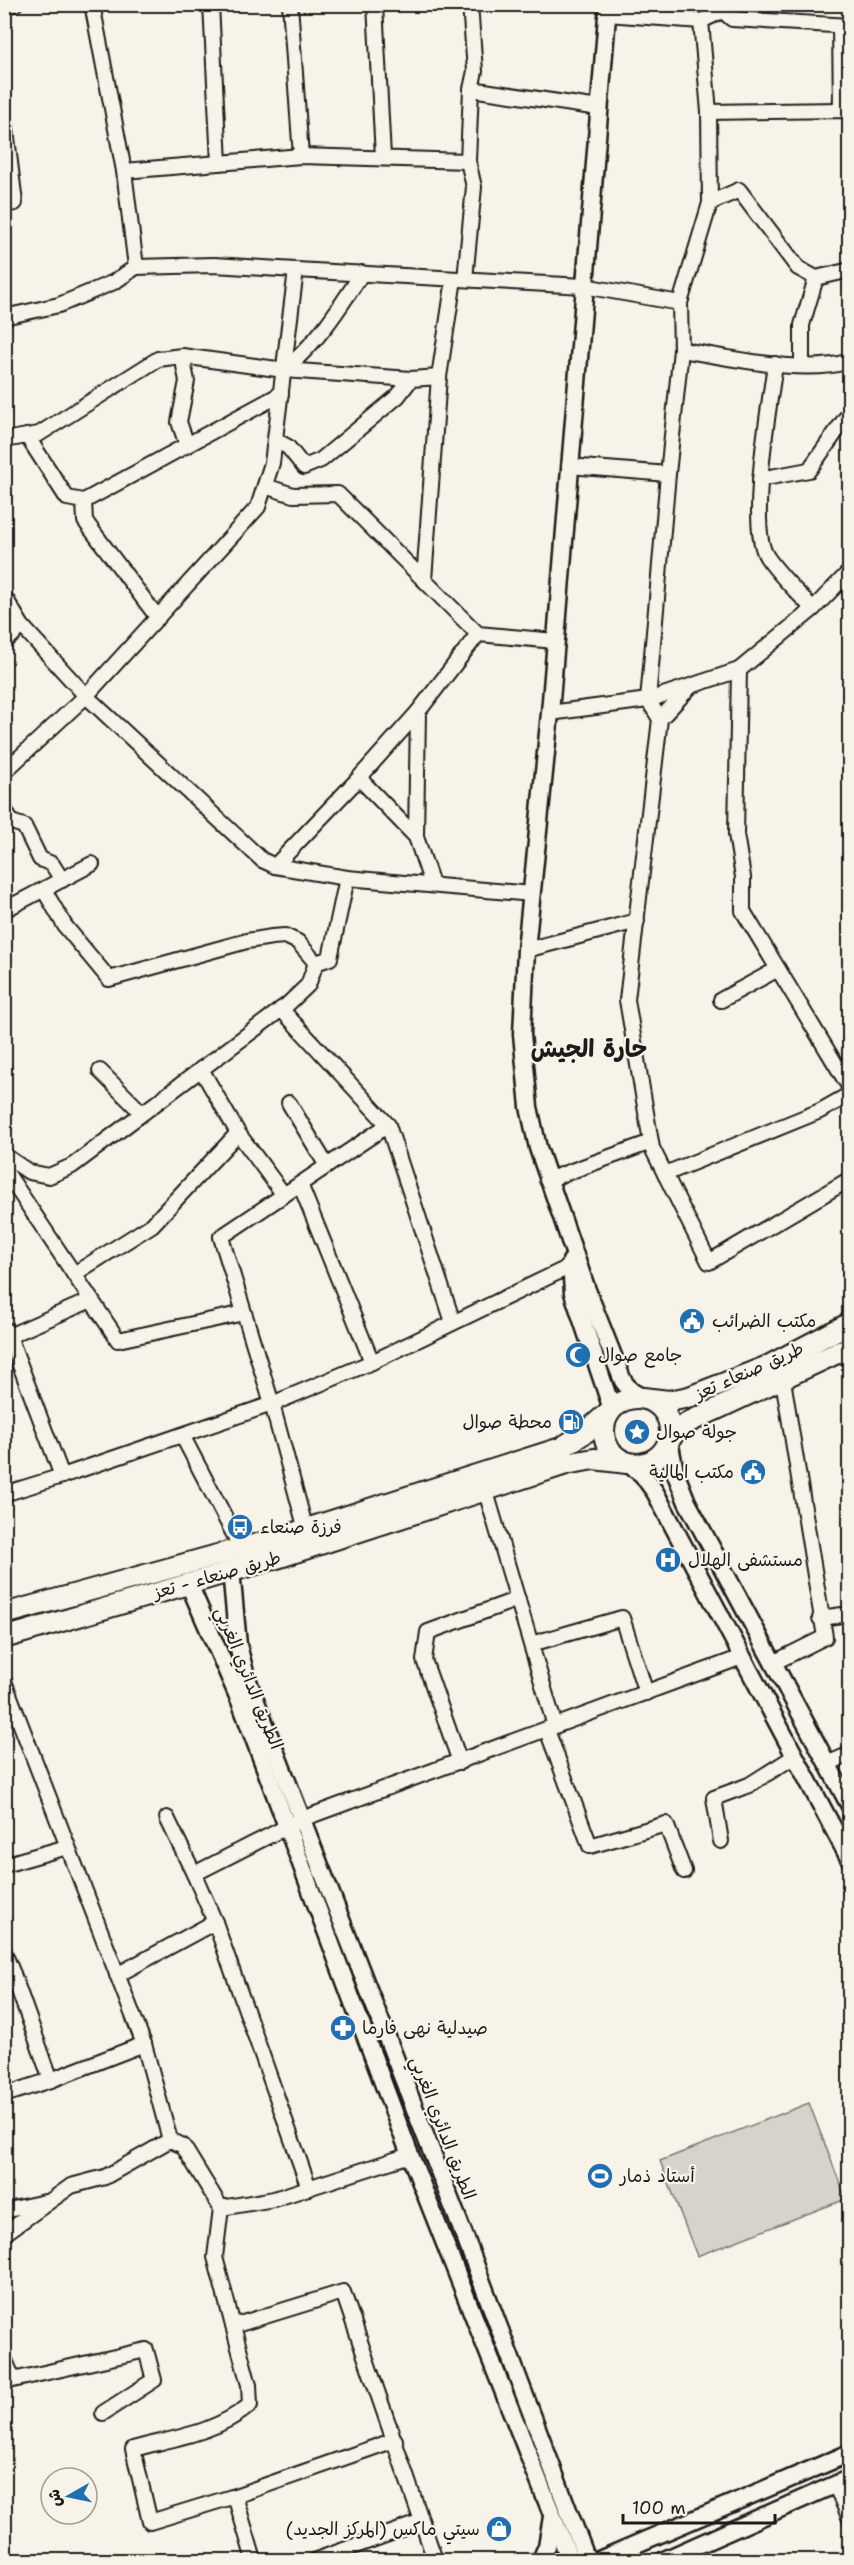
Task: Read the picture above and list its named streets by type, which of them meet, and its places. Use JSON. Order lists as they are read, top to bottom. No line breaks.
{"streets":{"highway":["طريق صنعاء تعز","طريق صنعاء - تعز"],"main road":["الطريق الدائري الغربي"]},"crossings":[["طريق صنعاء - تعز","الطريق الدائري الغربي"]],"districts":["حارة الجيش"],"places":{"public building":["مكتب الضرائب","مكتب المالية"],"mosque":["جامع صوال"],"fuel station":["محطة صوال"],"place":["جولة صوال"],"bus stop":["فرزة صنعاء"],"hospital":["مستشفى الهلال"],"pharmacy":["صيدلية نهى فارما"],"sports":["أستاد ذمار"],"shop":["سيتي ماكس (المركز الجديد)"]},"scale_bar":"100 m","north":"left"}
